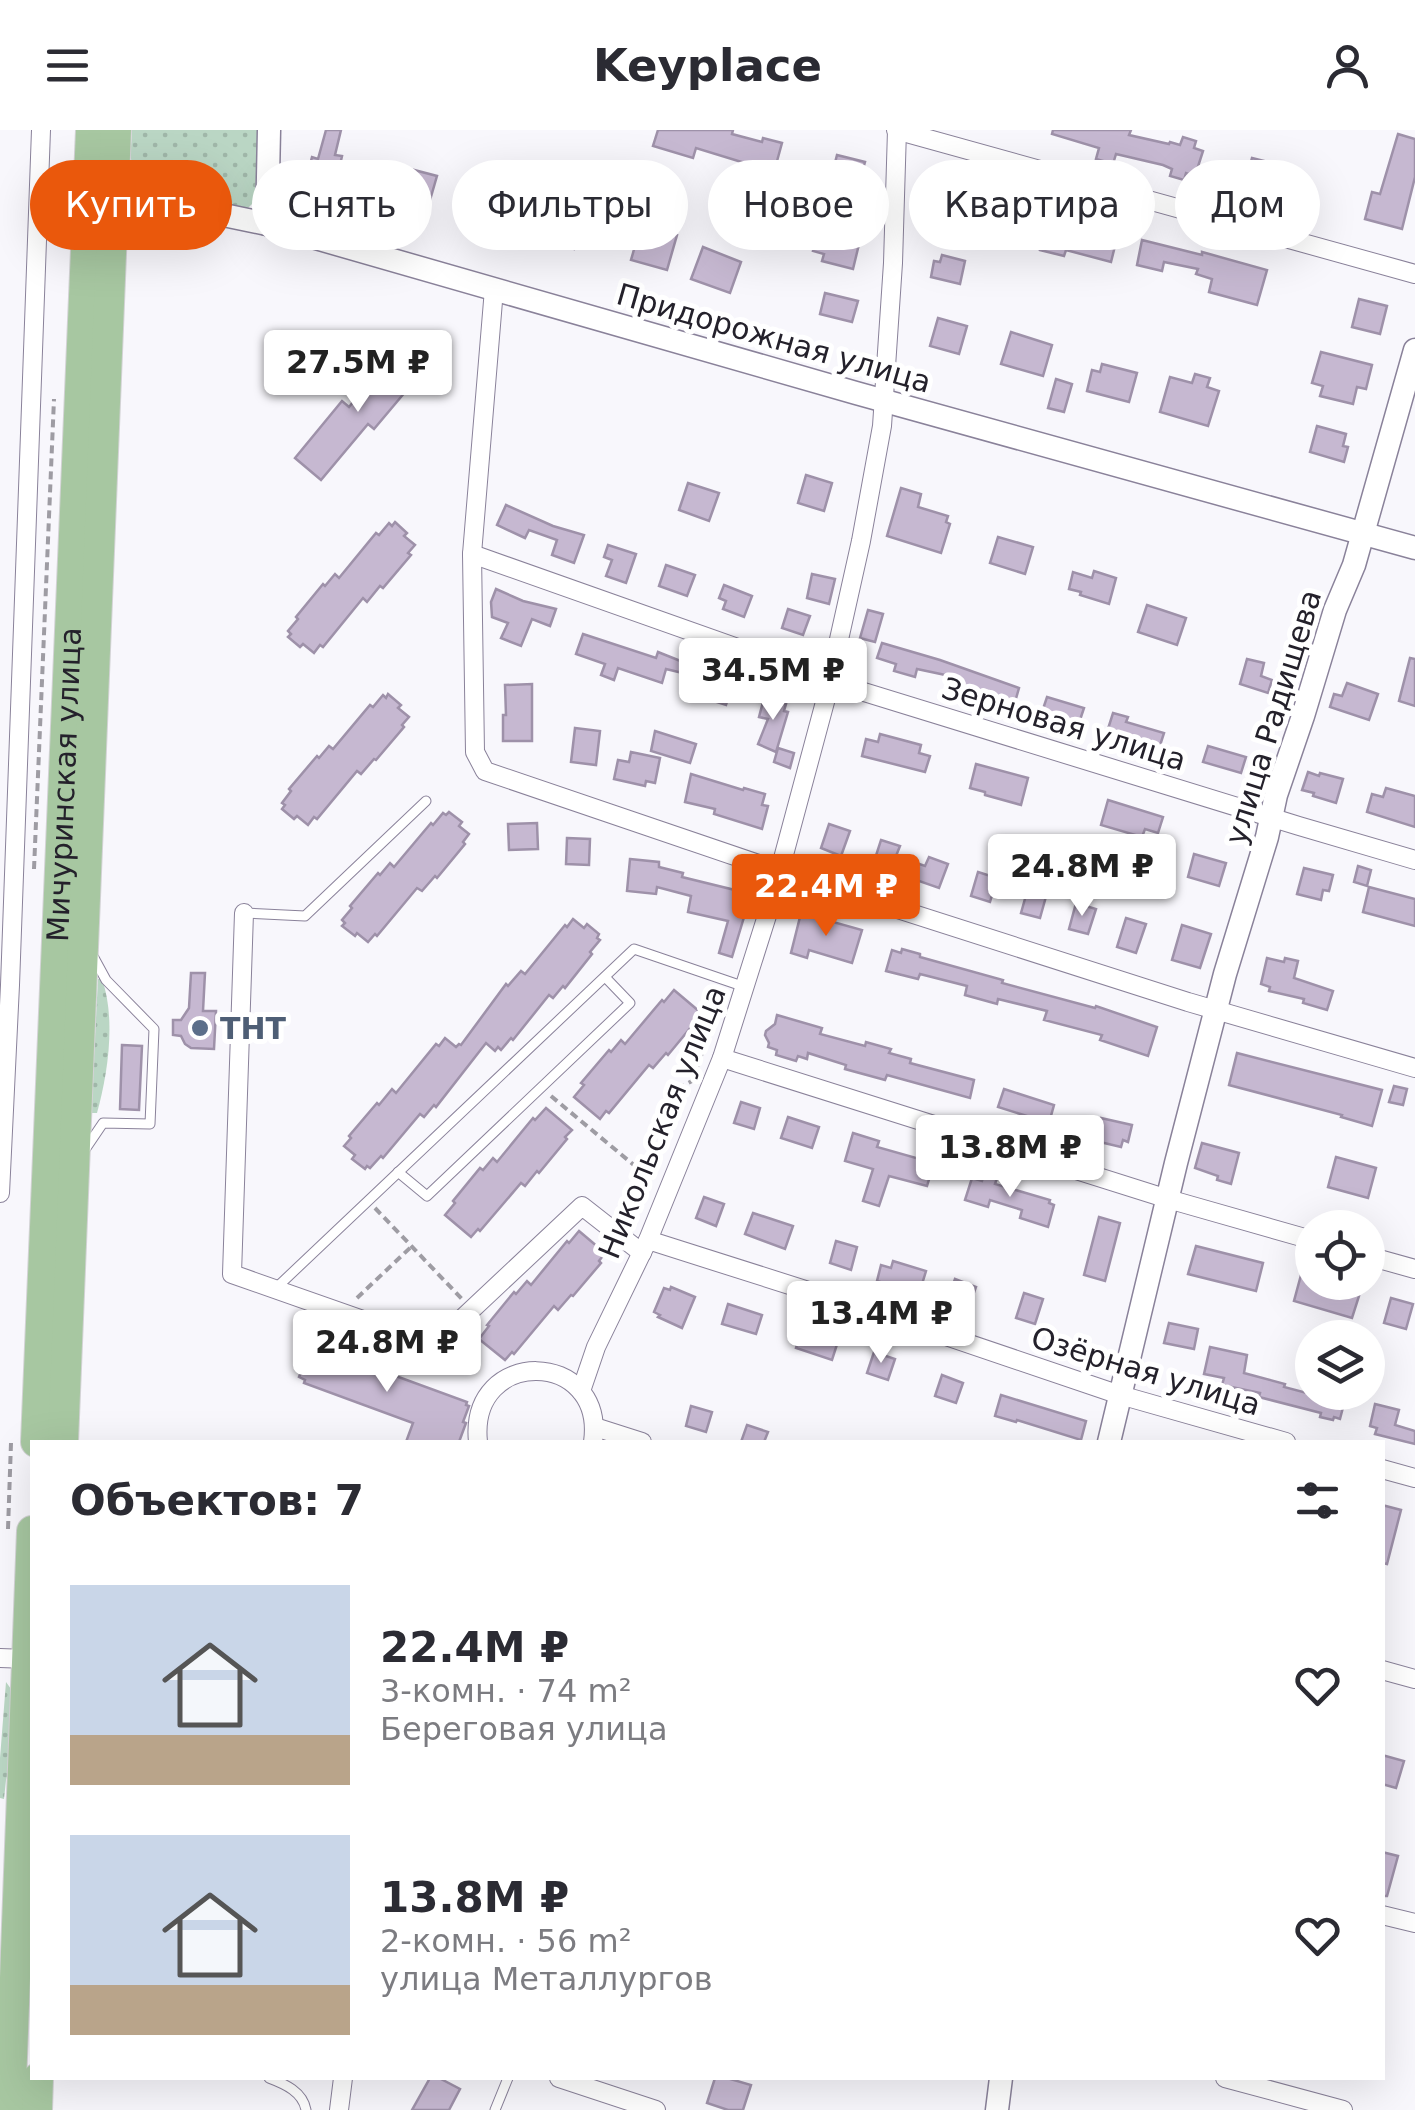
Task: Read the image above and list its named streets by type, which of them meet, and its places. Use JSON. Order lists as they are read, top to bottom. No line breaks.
{"streets":{"main road":["Мичуринская улица"],"street":["Придорожная улица","улица Радищева","Зерновая улица","Никольская улица","Озёрная улица"]},"crossings":[["Придорожная улица","улица Радищева"],["Придорожная улица","Никольская улица"],["улица Радищева","Зерновая улица"],["улица Радищева","Озёрная улица"],["Зерновая улица","Никольская улица"],["Никольская улица","Озёрная улица"]],"places":["ТНТ"],"page":{"header":"Keyplace","chip":["Купить","Снять","Фильтры","Новое","Квартира","Дом"],"price":["27.5M ₽","34.5M ₽","24.8M ₽","22.4M ₽","13.8M ₽","13.4M ₽","24.8M ₽"],"heading":"Объектов: 7","list":[{"name":"22.4M ₽","note":"3-комн. · 74 m² · Береговая улица"},{"name":"13.8M ₽","note":"2-комн. · 56 m² · улица Металлургов"}]}}
